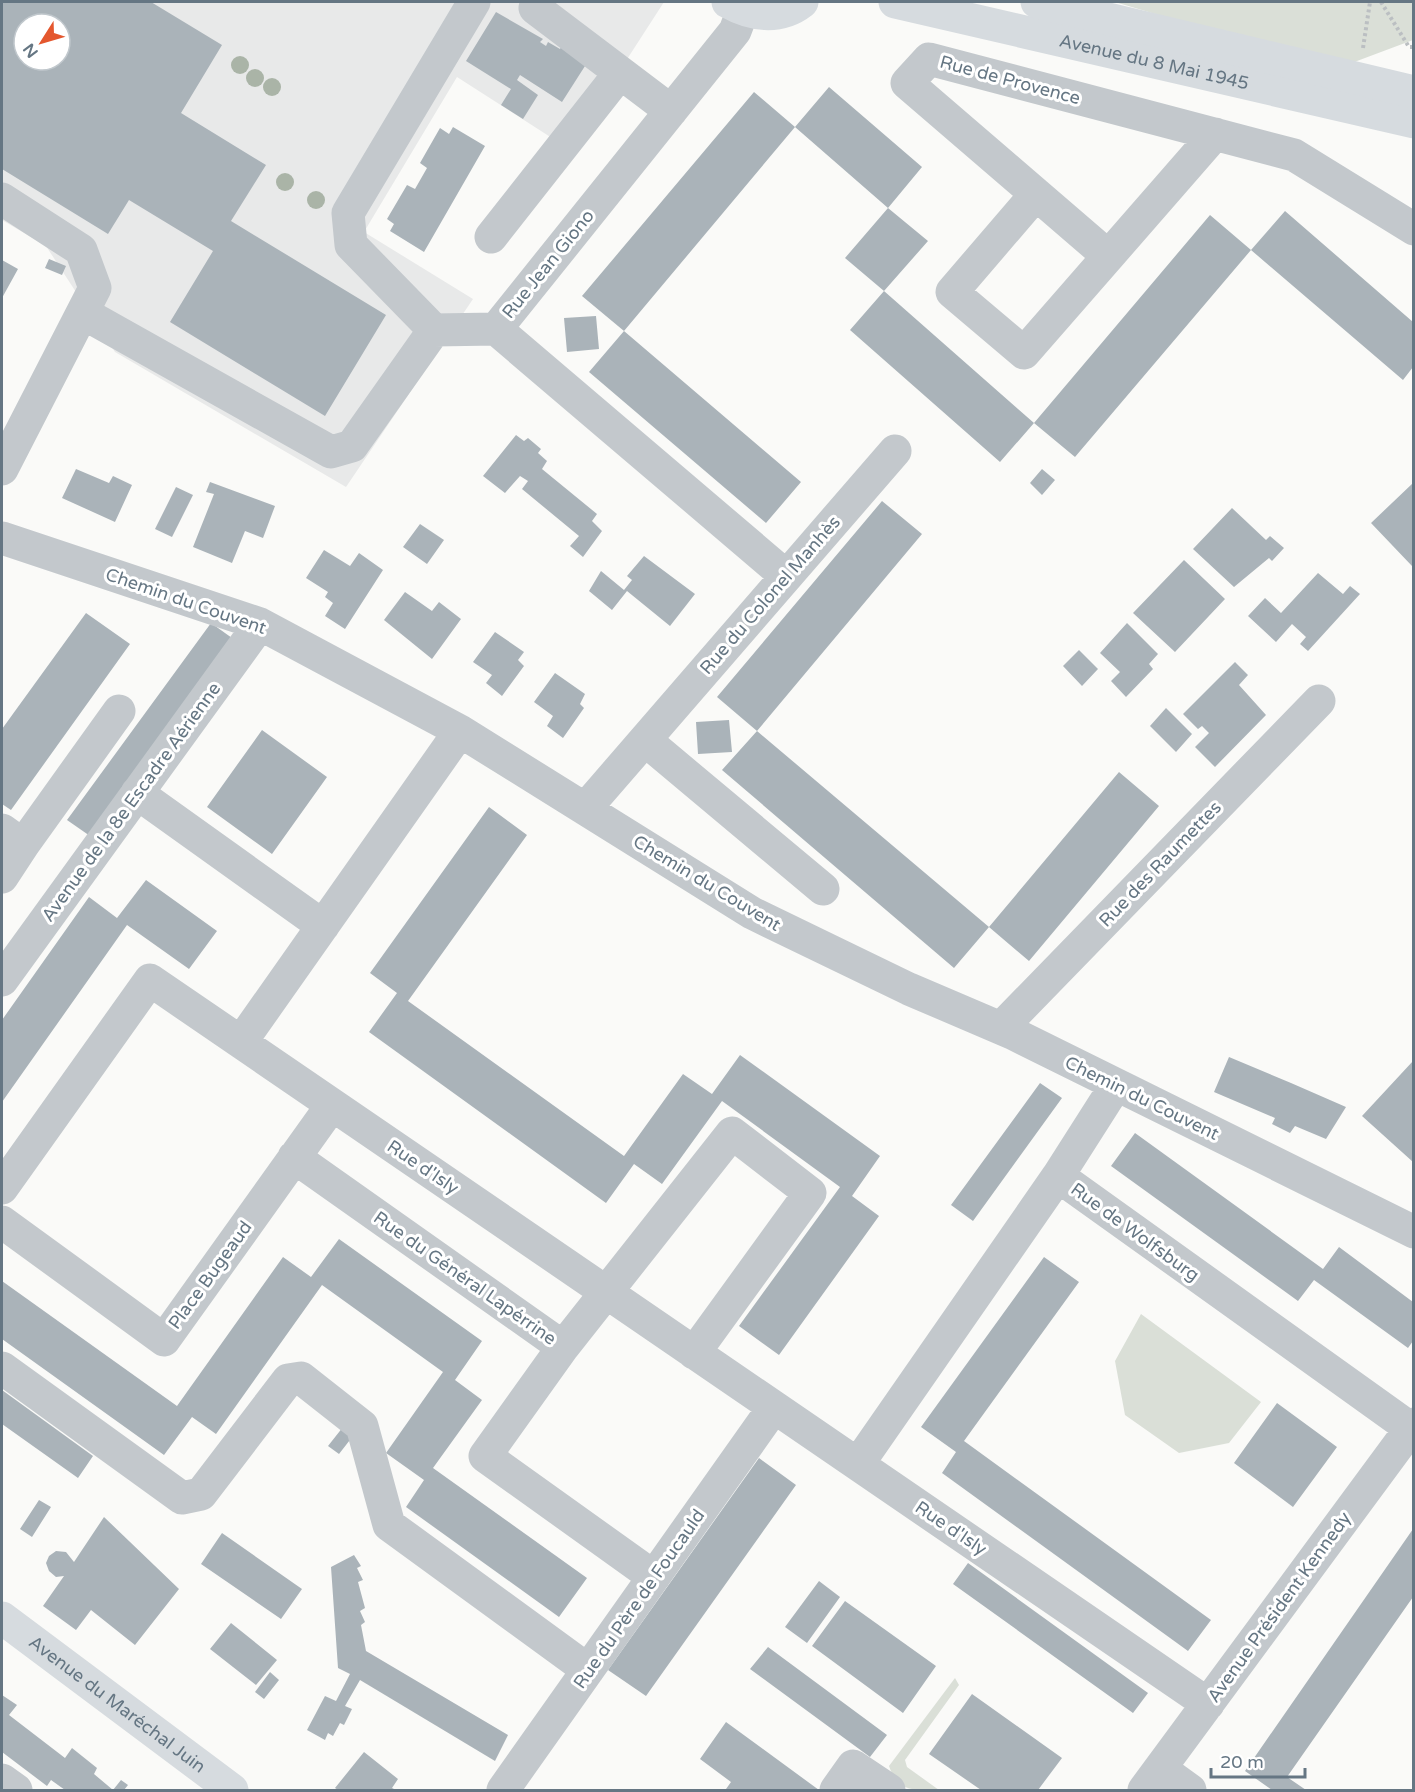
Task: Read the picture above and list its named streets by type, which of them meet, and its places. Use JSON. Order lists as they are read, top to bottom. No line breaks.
{"streets":{"main road":["Avenue du 8 Mai 1945","Avenue du Maréchal Juin"],"street":["Rue de Provence","Rue Jean Giono","Rue du Colonel Manhès","Chemin du Couvent","Avenue de la 8e Escadre Aérienne","Rue des Raumettes","Rue d'Isly","Rue de Wolfsburg","Place Bugeaud","Rue du Général Lapérrine","Rue du Père de Foucauld","Avenue Président Kennedy"]},"crossings":[["Rue Jean Giono","Rue du Colonel Manhès"],["Rue du Colonel Manhès","Chemin du Couvent"],["Chemin du Couvent","Avenue de la 8e Escadre Aérienne"],["Chemin du Couvent","Rue des Raumettes"],["Rue d'Isly","Rue de Wolfsburg"],["Rue d'Isly","Place Bugeaud"],["Rue d'Isly","Rue du Père de Foucauld"],["Rue d'Isly","Avenue Président Kennedy"],["Rue de Wolfsburg","Avenue Président Kennedy"],["Place Bugeaud","Rue du Général Lapérrine"],["Rue du Général Lapérrine","Rue du Père de Foucauld"]],"scale_bar":"20 m","north":"bottom left"}
